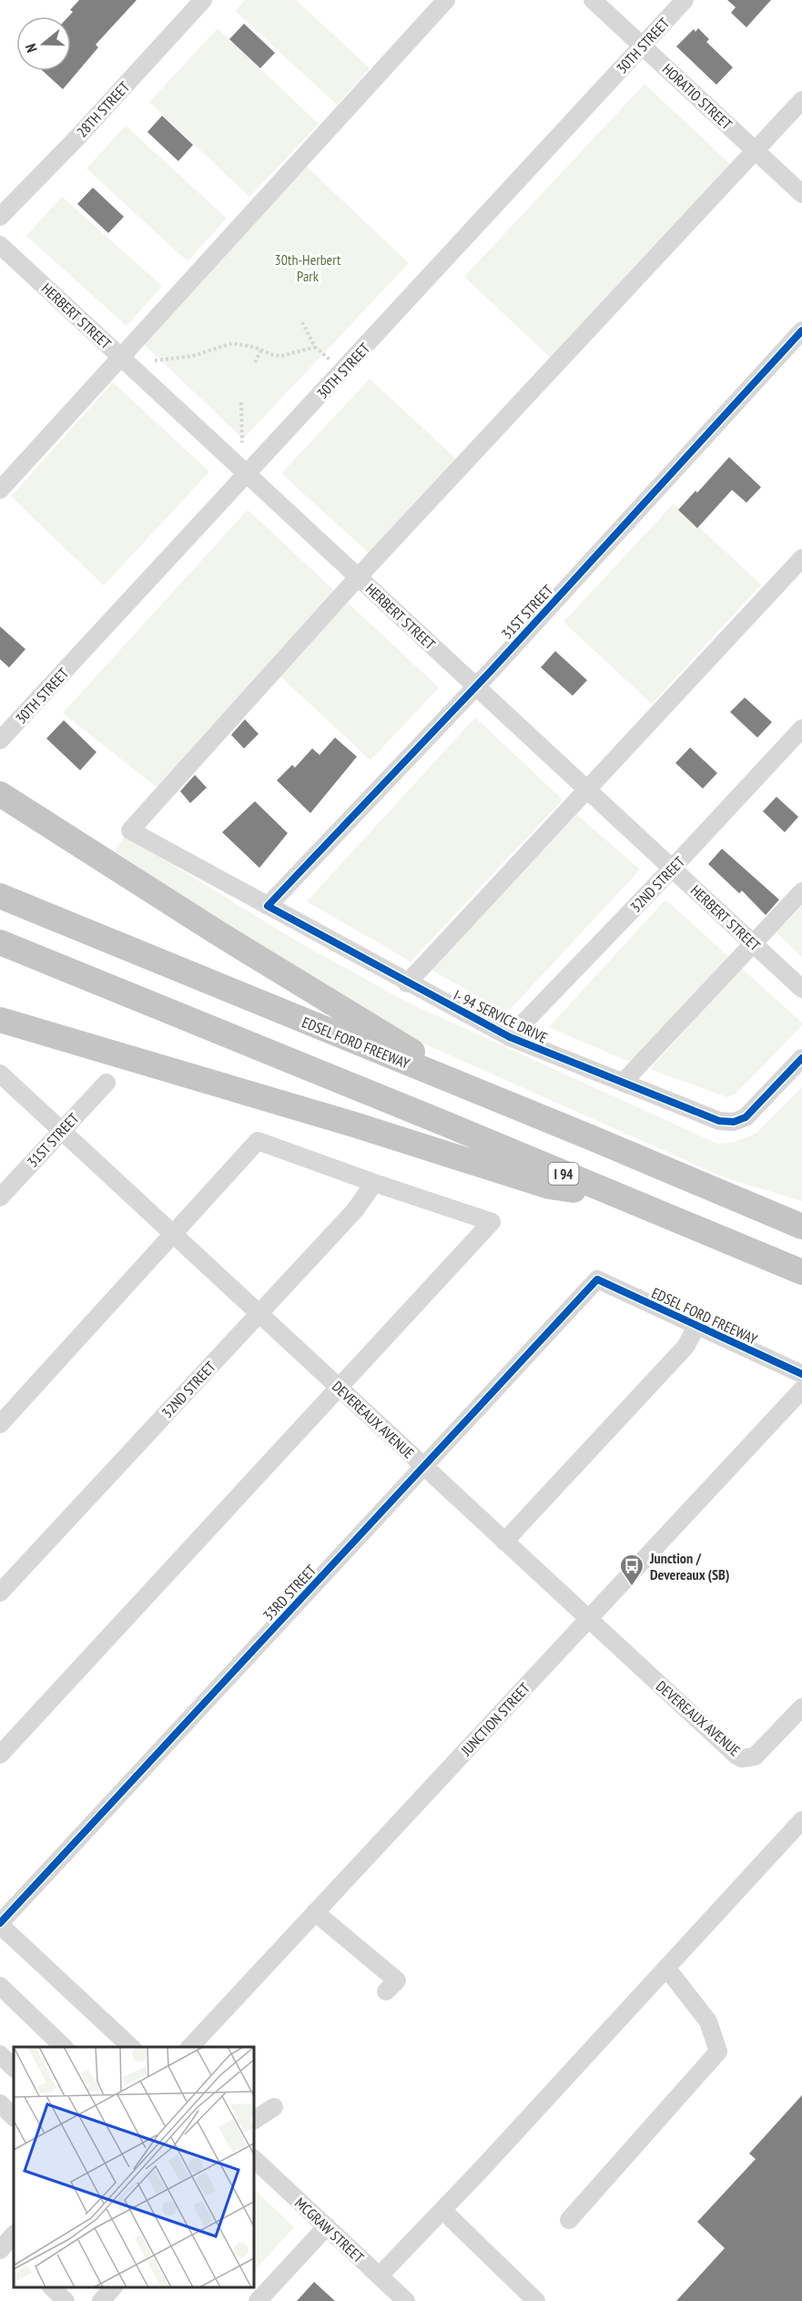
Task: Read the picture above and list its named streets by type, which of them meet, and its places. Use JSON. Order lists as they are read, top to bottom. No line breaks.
{"streets":{"highway":["EDSEL FORD FREEWAY","I 94"],"street":["30TH STREET","HORATIO STREET","28TH STREET","HERBERT STREET","31ST STREET","32ND STREET","I- 94 SERVICE DRIVE","DEVEREAUX AVENUE","33RD STREET","JUNCTION STREET","MCGRAW STREET"]},"crossings":[["30TH STREET","HORATIO STREET"],["30TH STREET","HERBERT STREET"],["HERBERT STREET","31ST STREET"],["HERBERT STREET","32ND STREET"],["HERBERT STREET","I- 94 SERVICE DRIVE"],["31ST STREET","I- 94 SERVICE DRIVE"],["31ST STREET","DEVEREAUX AVENUE"],["32ND STREET","I- 94 SERVICE DRIVE"],["32ND STREET","DEVEREAUX AVENUE"],["EDSEL FORD FREEWAY","33RD STREET"],["DEVEREAUX AVENUE","33RD STREET"],["DEVEREAUX AVENUE","JUNCTION STREET"]],"parks":["30th-Herbert Park"],"places":{"bus stop":["Junction / Devereaux (SB)"]},"north":"left"}
